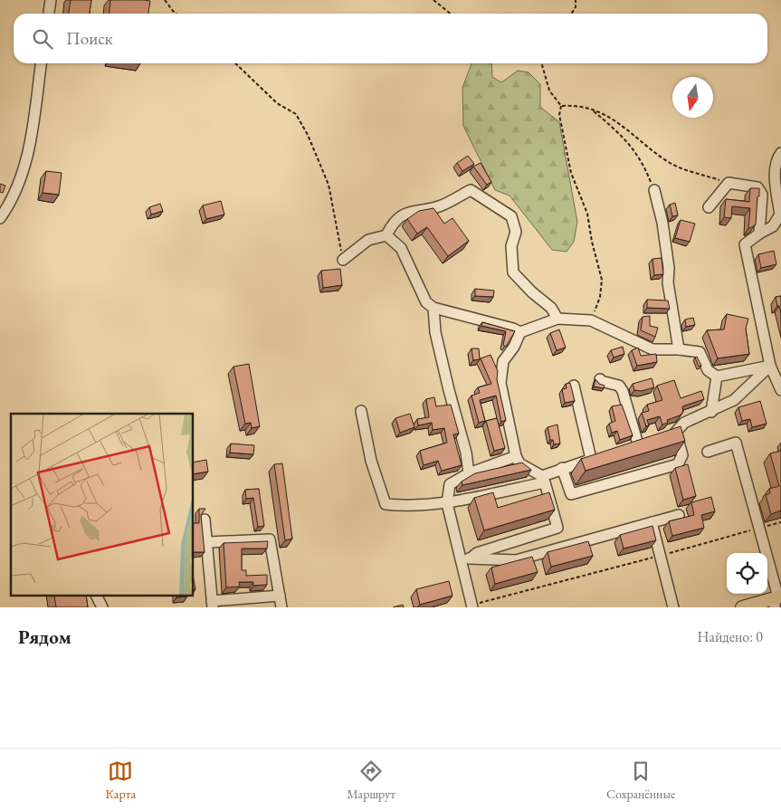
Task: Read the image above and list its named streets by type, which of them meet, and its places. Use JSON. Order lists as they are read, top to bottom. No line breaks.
{"north":"bottom","page":{"search":"Поиск","heading":["Рядом","Найдено: 0"],"nav":["Карта","Маршрут","Сохранённые"]}}
